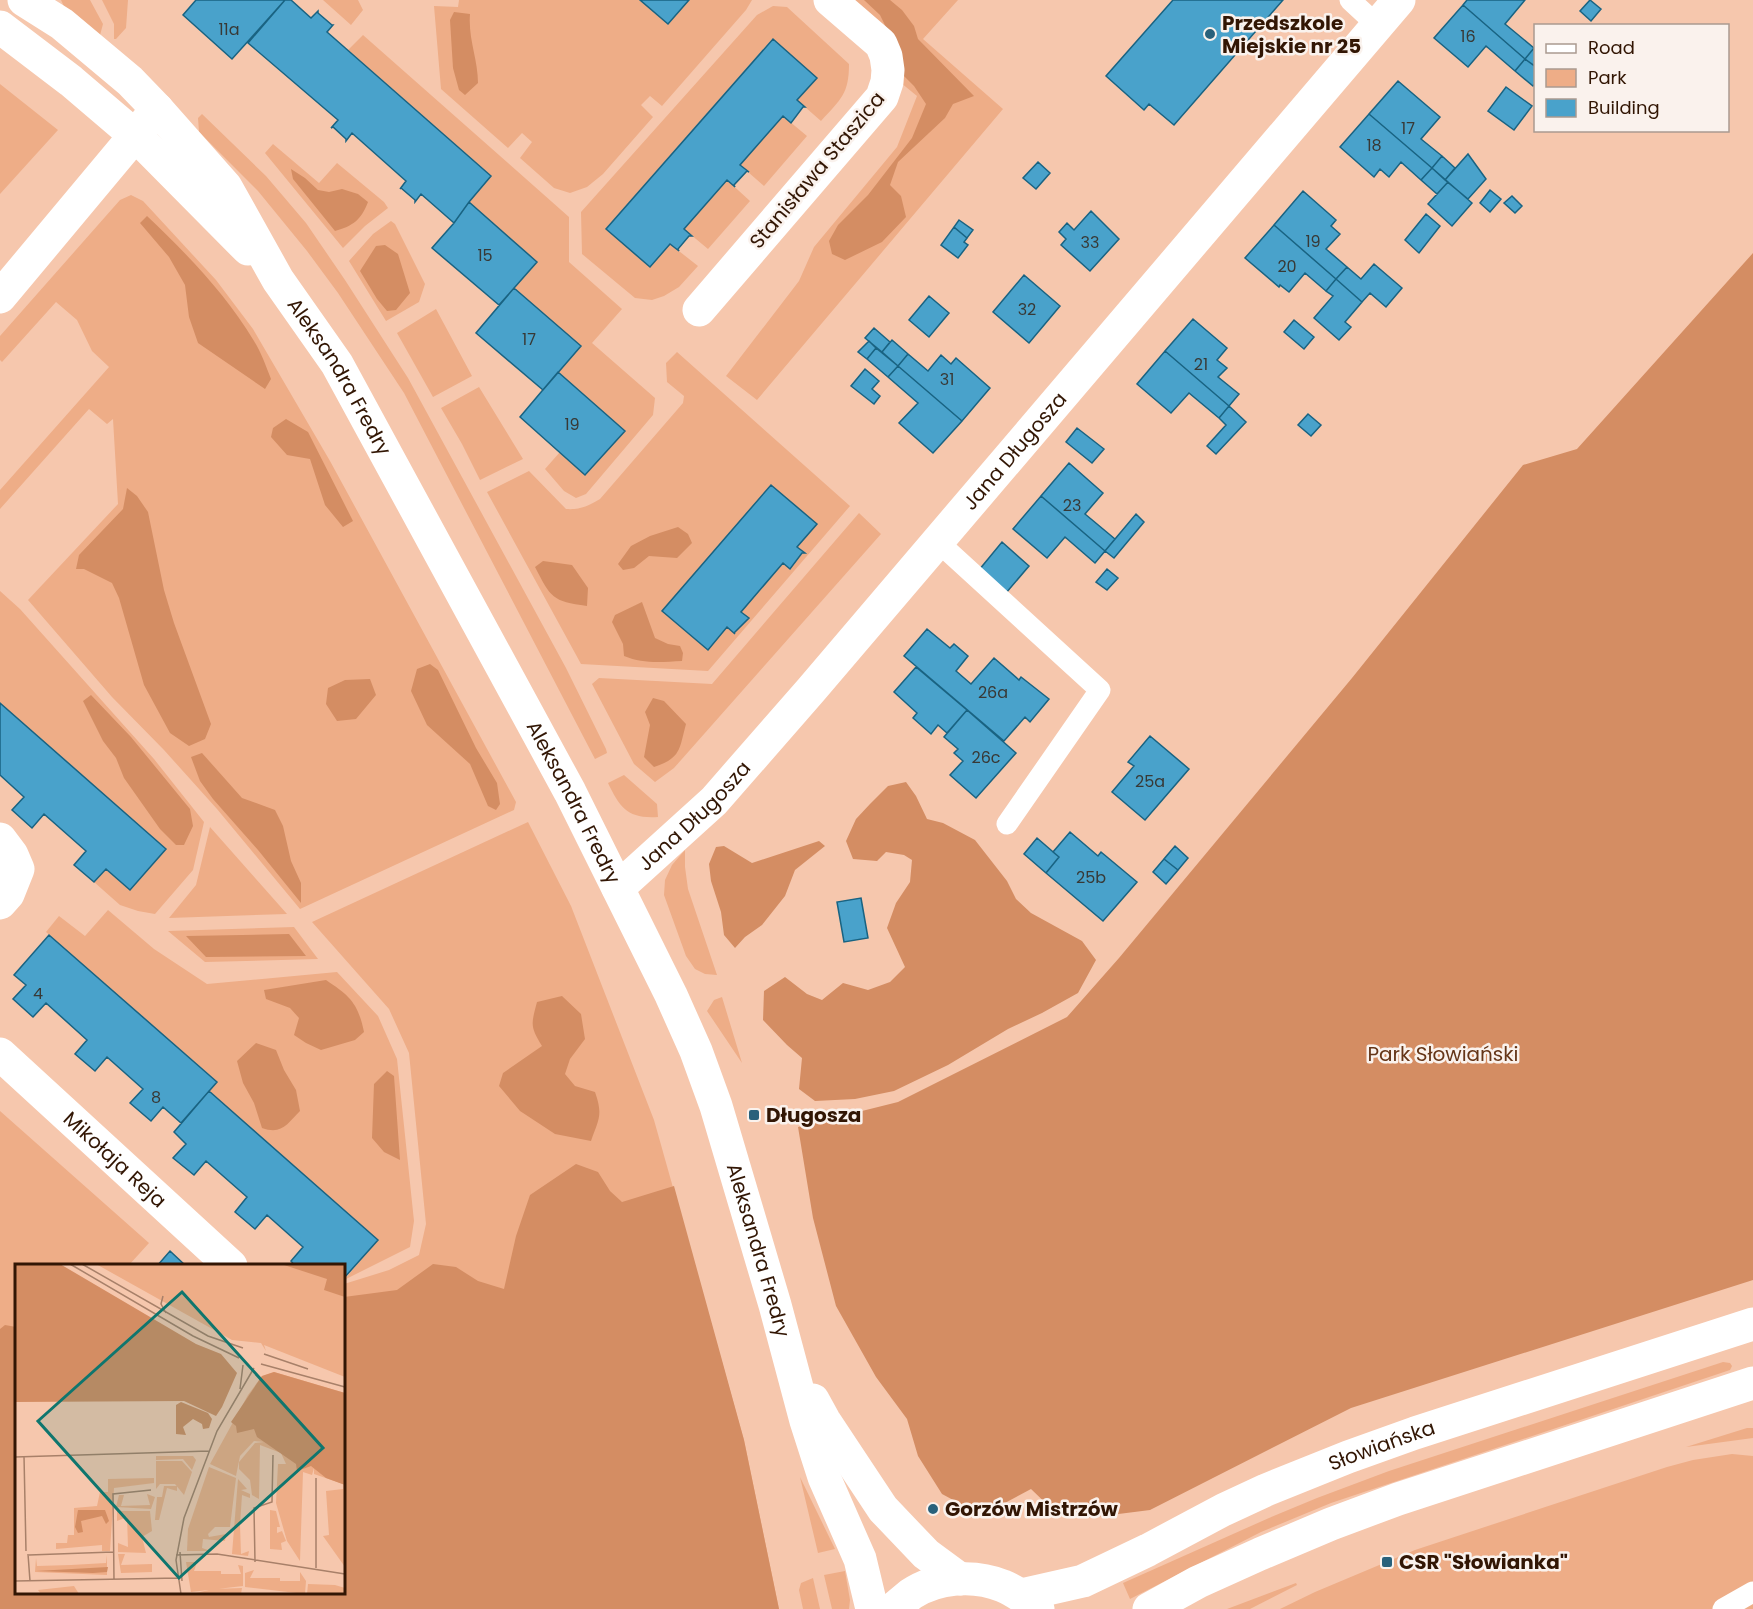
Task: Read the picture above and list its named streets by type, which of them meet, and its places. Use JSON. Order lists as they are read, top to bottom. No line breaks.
{"streets":{"street":["Stanisława Staszica","Aleksandra Fredry","Jana Długosza","Mikołaja Reja","Słowiańska"]},"crossings":[["Aleksandra Fredry","Jana Długosza"]],"parks":["Park Słowiański"],"places":{"other":["Przedszkole Miejskie nr 25","Gorzów Mistrzów"],"transit":["Długosza","CSR \"Słowianka\""]},"house_numbers":["11a","16","17","18","19","33","15","20","32","17","21","31","19","23","26a","26c","25a","25b","4","8"],"legend":["Road","Park","Building"]}
